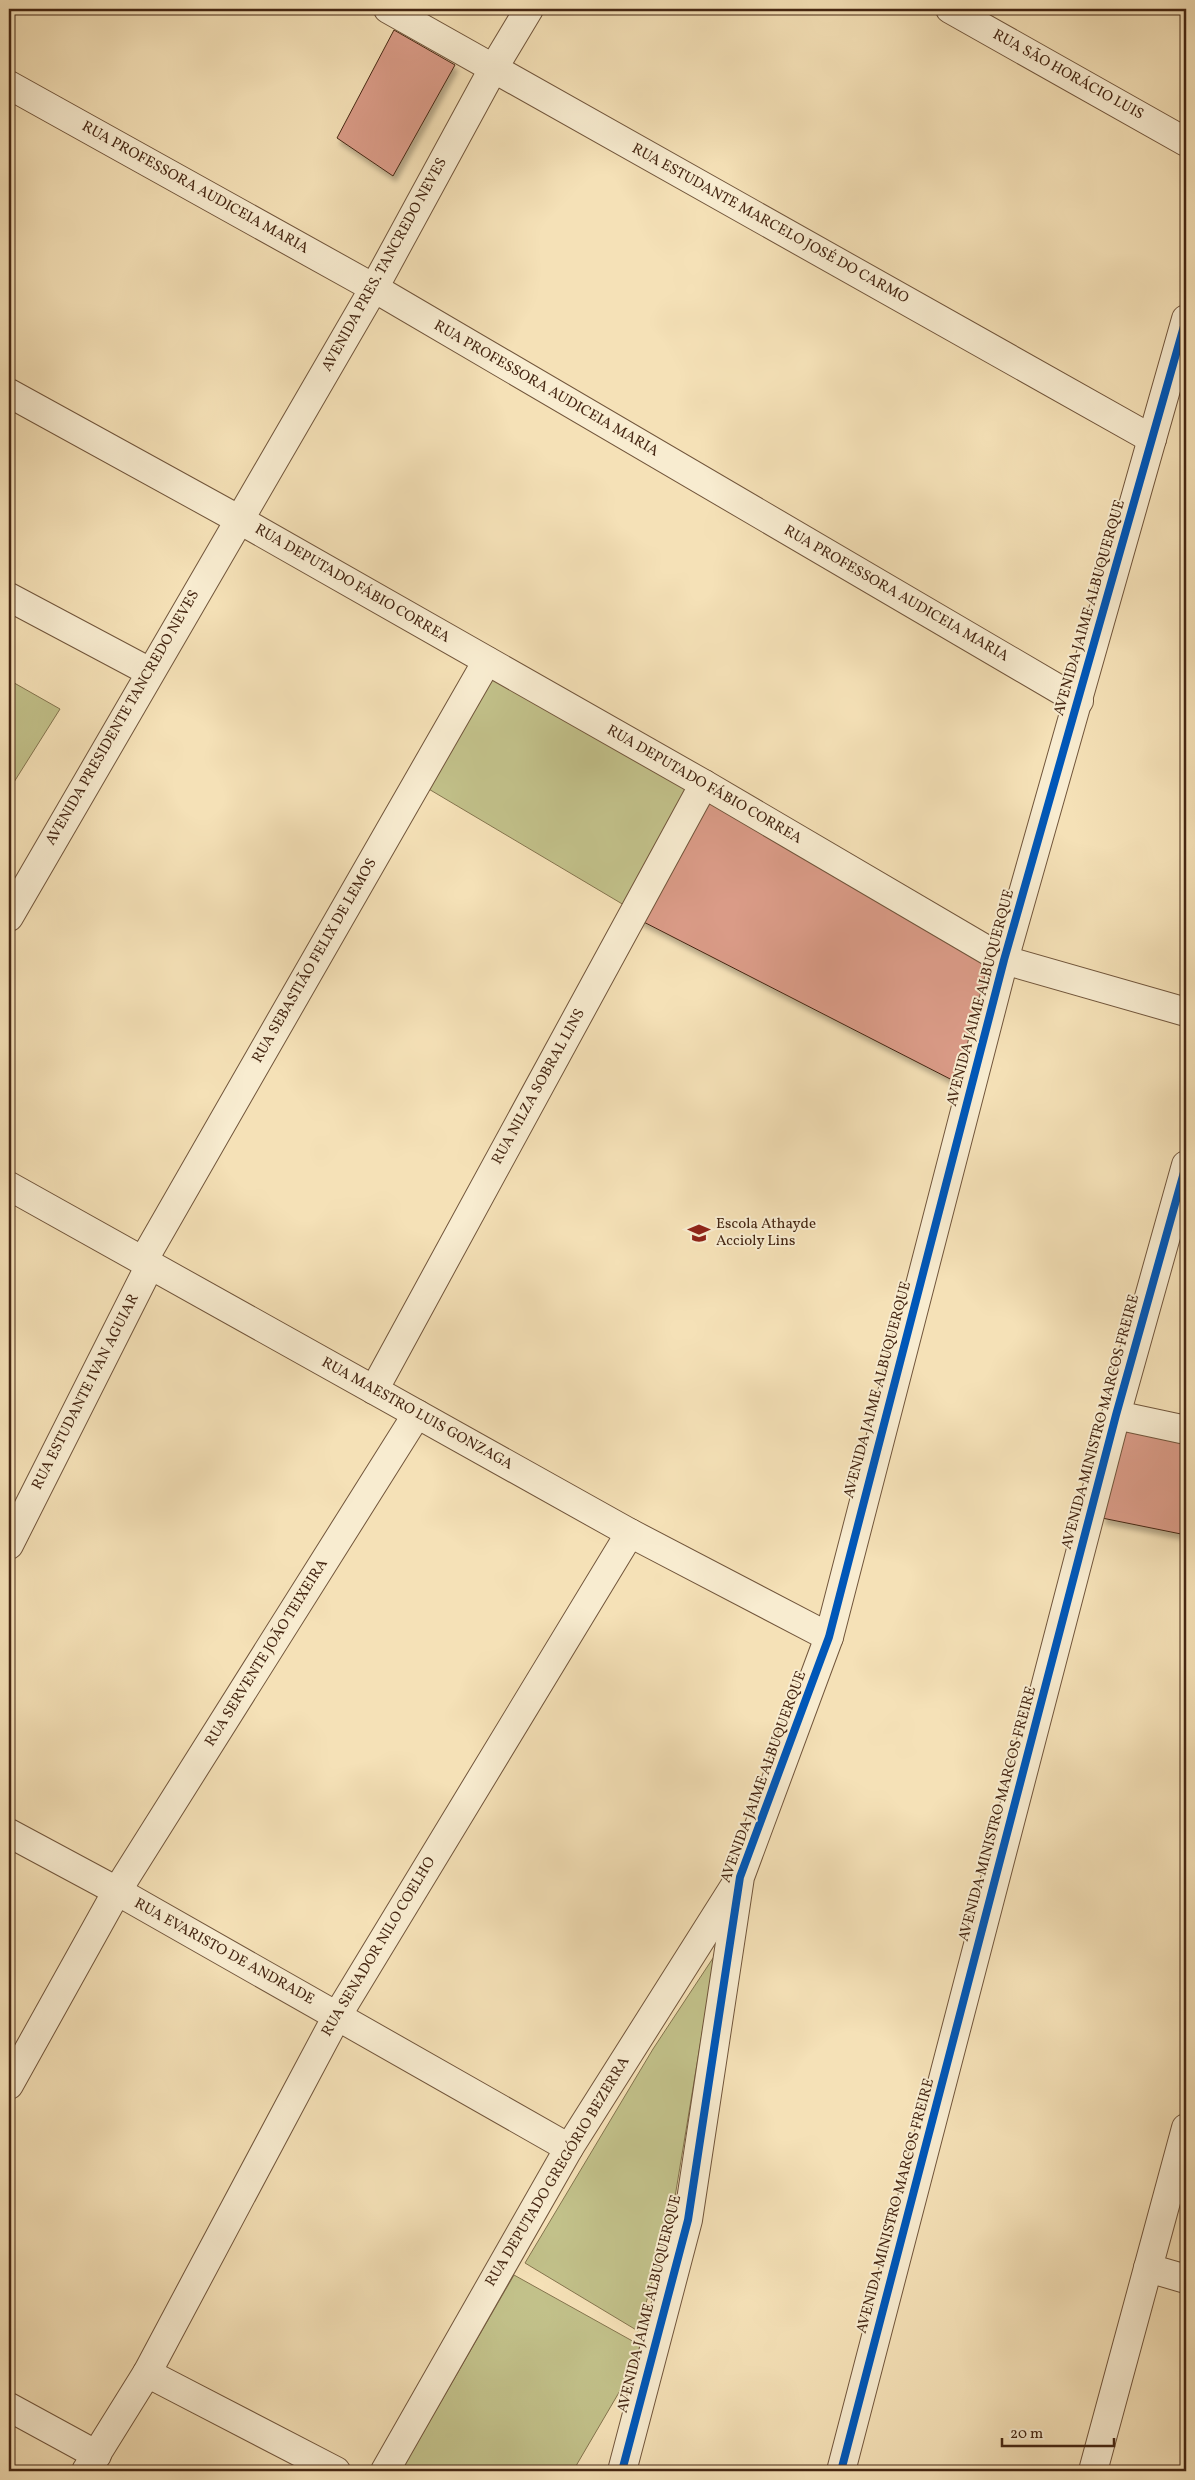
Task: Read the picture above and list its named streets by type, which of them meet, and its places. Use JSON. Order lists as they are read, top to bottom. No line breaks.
{"streets":{"street":["RUA SÃO HORÁCIO LUIS","RUA PROFESSORA AUDICEIA MARIA","RUA ESTUDANTE MARCELO JOSÉ DO CARMO","AVENIDA PRES. TANCREDO NEVES","RUA DEPUTADO FÁBIO CORREA","AVENIDA JAIME ALBUQUERQUE","AVENIDA PRESIDENTE TANCREDO NEVES","RUA SEBASTIÃO FELIX DE LEMOS","RUA NILZA SOBRAL LINS","RUA ESTUDANTE IVAN AGUIAR","RUA MAESTRO LUIS GONZAGA","AVENIDA MINISTRO MARCOS FREIRE","RUA SERVENTE JOÃO TEIXEIRA","RUA SENADOR NILO COELHO","RUA EVARISTO DE ANDRADE","RUA DEPUTADO GREGÓRIO BEZERRA"]},"crossings":[["RUA PROFESSORA AUDICEIA MARIA","AVENIDA PRES. TANCREDO NEVES"],["RUA PROFESSORA AUDICEIA MARIA","AVENIDA JAIME ALBUQUERQUE"],["RUA ESTUDANTE MARCELO JOSÉ DO CARMO","AVENIDA PRES. TANCREDO NEVES"],["RUA ESTUDANTE MARCELO JOSÉ DO CARMO","AVENIDA JAIME ALBUQUERQUE"],["AVENIDA PRES. TANCREDO NEVES","RUA DEPUTADO FÁBIO CORREA"],["AVENIDA PRES. TANCREDO NEVES","AVENIDA PRESIDENTE TANCREDO NEVES"],["RUA DEPUTADO FÁBIO CORREA","AVENIDA JAIME ALBUQUERQUE"],["RUA DEPUTADO FÁBIO CORREA","AVENIDA PRESIDENTE TANCREDO NEVES"],["RUA DEPUTADO FÁBIO CORREA","RUA SEBASTIÃO FELIX DE LEMOS"],["RUA DEPUTADO FÁBIO CORREA","RUA NILZA SOBRAL LINS"],["AVENIDA JAIME ALBUQUERQUE","RUA MAESTRO LUIS GONZAGA"],["AVENIDA JAIME ALBUQUERQUE","RUA DEPUTADO GREGÓRIO BEZERRA"],["RUA SEBASTIÃO FELIX DE LEMOS","RUA ESTUDANTE IVAN AGUIAR"],["RUA SEBASTIÃO FELIX DE LEMOS","RUA MAESTRO LUIS GONZAGA"],["RUA NILZA SOBRAL LINS","RUA MAESTRO LUIS GONZAGA"],["RUA ESTUDANTE IVAN AGUIAR","RUA MAESTRO LUIS GONZAGA"],["RUA MAESTRO LUIS GONZAGA","RUA SERVENTE JOÃO TEIXEIRA"],["RUA MAESTRO LUIS GONZAGA","RUA SENADOR NILO COELHO"],["RUA SERVENTE JOÃO TEIXEIRA","RUA EVARISTO DE ANDRADE"],["RUA SENADOR NILO COELHO","RUA EVARISTO DE ANDRADE"],["RUA EVARISTO DE ANDRADE","RUA DEPUTADO GREGÓRIO BEZERRA"]],"places":{"school or university":["Escola Athayde Accioly Lins"]},"scale_bar":"20 m"}
